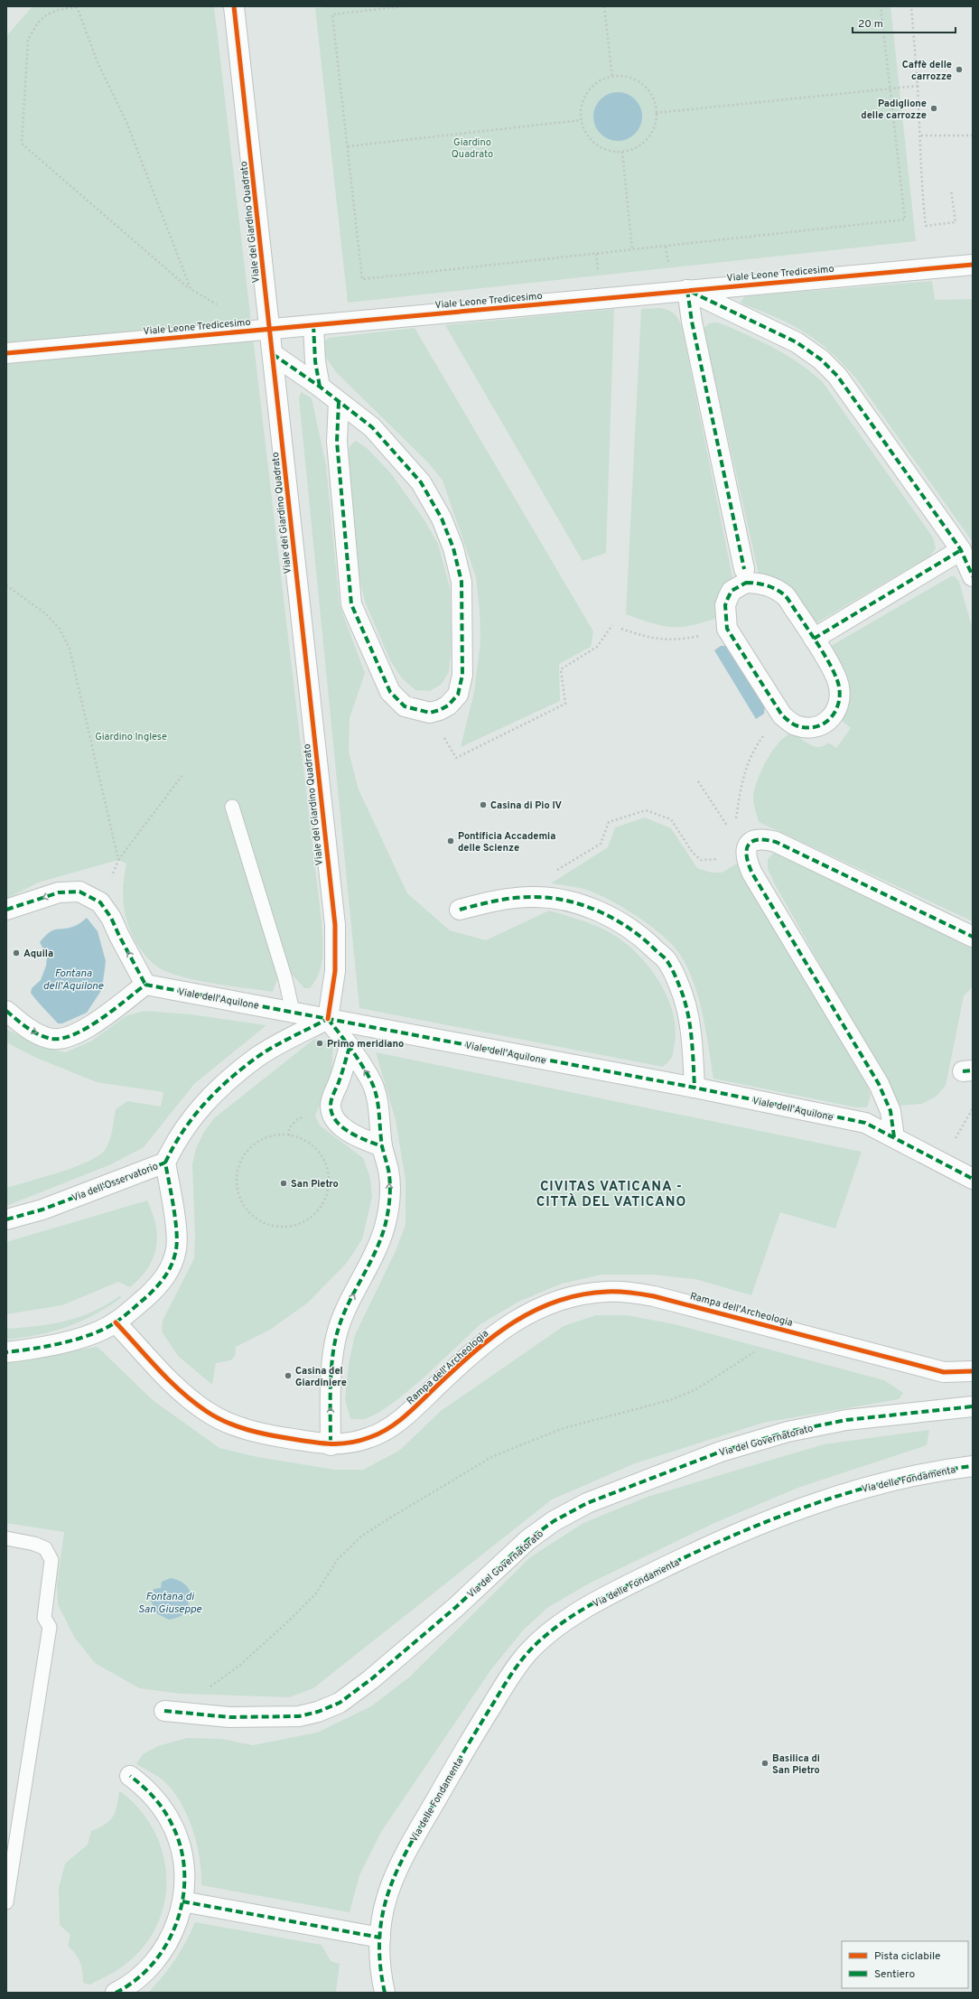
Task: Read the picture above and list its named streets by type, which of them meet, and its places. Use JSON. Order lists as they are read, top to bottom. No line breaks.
{"streets":{"street":["Viale del Giardino Quadrato","Viale Leone Tredicesimo","Viale dell'Aquilone","Via dell'Osservatorio","Rampa dell'Archeologia","Via del Governatorato","Via delle Fondamenta"]},"crossings":[["Viale del Giardino Quadrato","Viale Leone Tredicesimo"],["Viale del Giardino Quadrato","Viale dell'Aquilone"],["Via dell'Osservatorio","Rampa dell'Archeologia"]],"districts":["CIVITAS VATICANA - CITTÀ DEL VATICANO"],"water":["Fontana dell'Aquilone","Fontana di San Giuseppe"],"parks":["Giardino Quadrato","Giardino Inglese"],"places":["Caffè delle carrozze","Padiglione delle carrozze","Casina di Pio IV","Pontificia Accademia delle Scienze","Aquila","Primo meridiano","San Pietro","Casina del Giardiniere","Basilica di San Pietro"],"legend":["Pista ciclabile","Sentiero"],"scale_bar":"20 m"}
